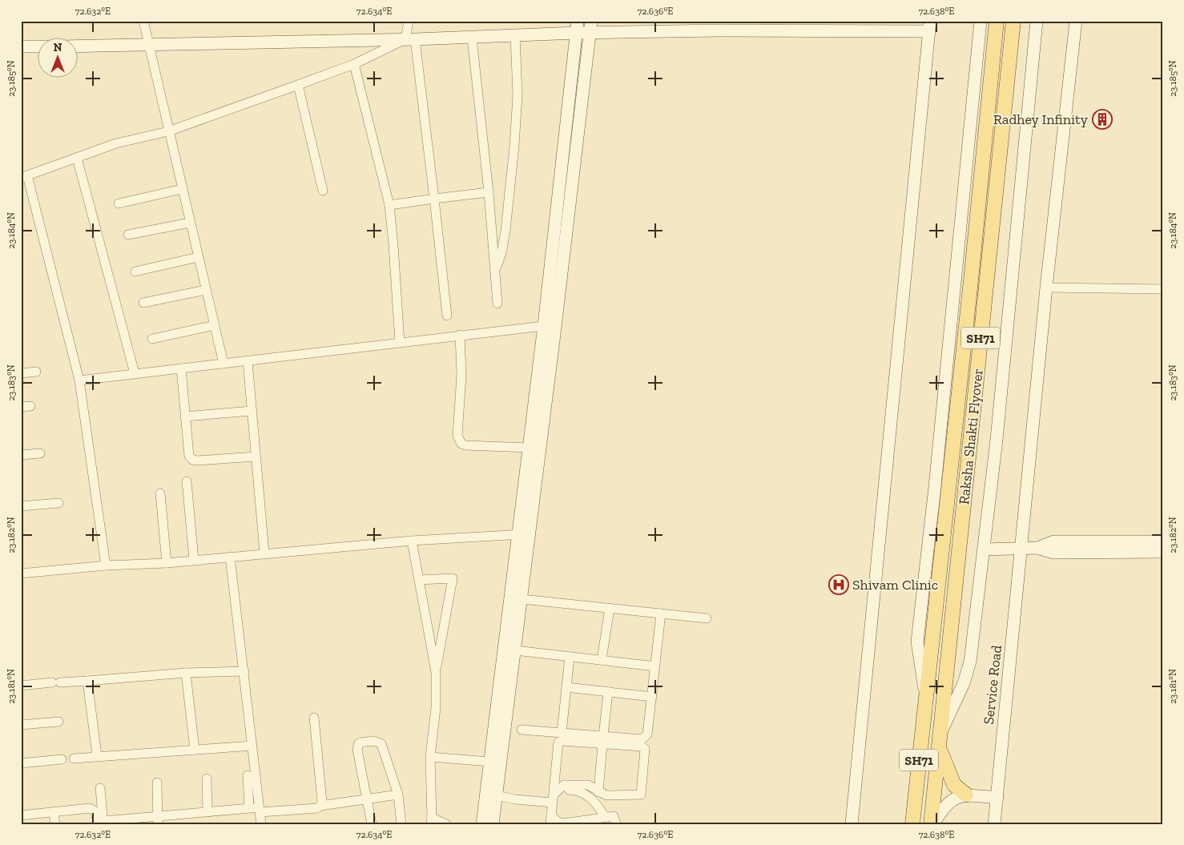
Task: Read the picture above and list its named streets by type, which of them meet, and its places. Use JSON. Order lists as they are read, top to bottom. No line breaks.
{"streets":{"main road":["SH71","Raksha Shakti Flyover"],"street":["Service Road"]},"crossings":[["SH71","Raksha Shakti Flyover"]],"places":{"building":["Radhey Infinity"],"hospital":["Shivam Clinic"]},"north":"top","coordinates":["72.632°E","72.634°E","72.636°E","72.638°E","23.185°N","23.184°N","23.183°N","23.182°N","23.181°N"]}
